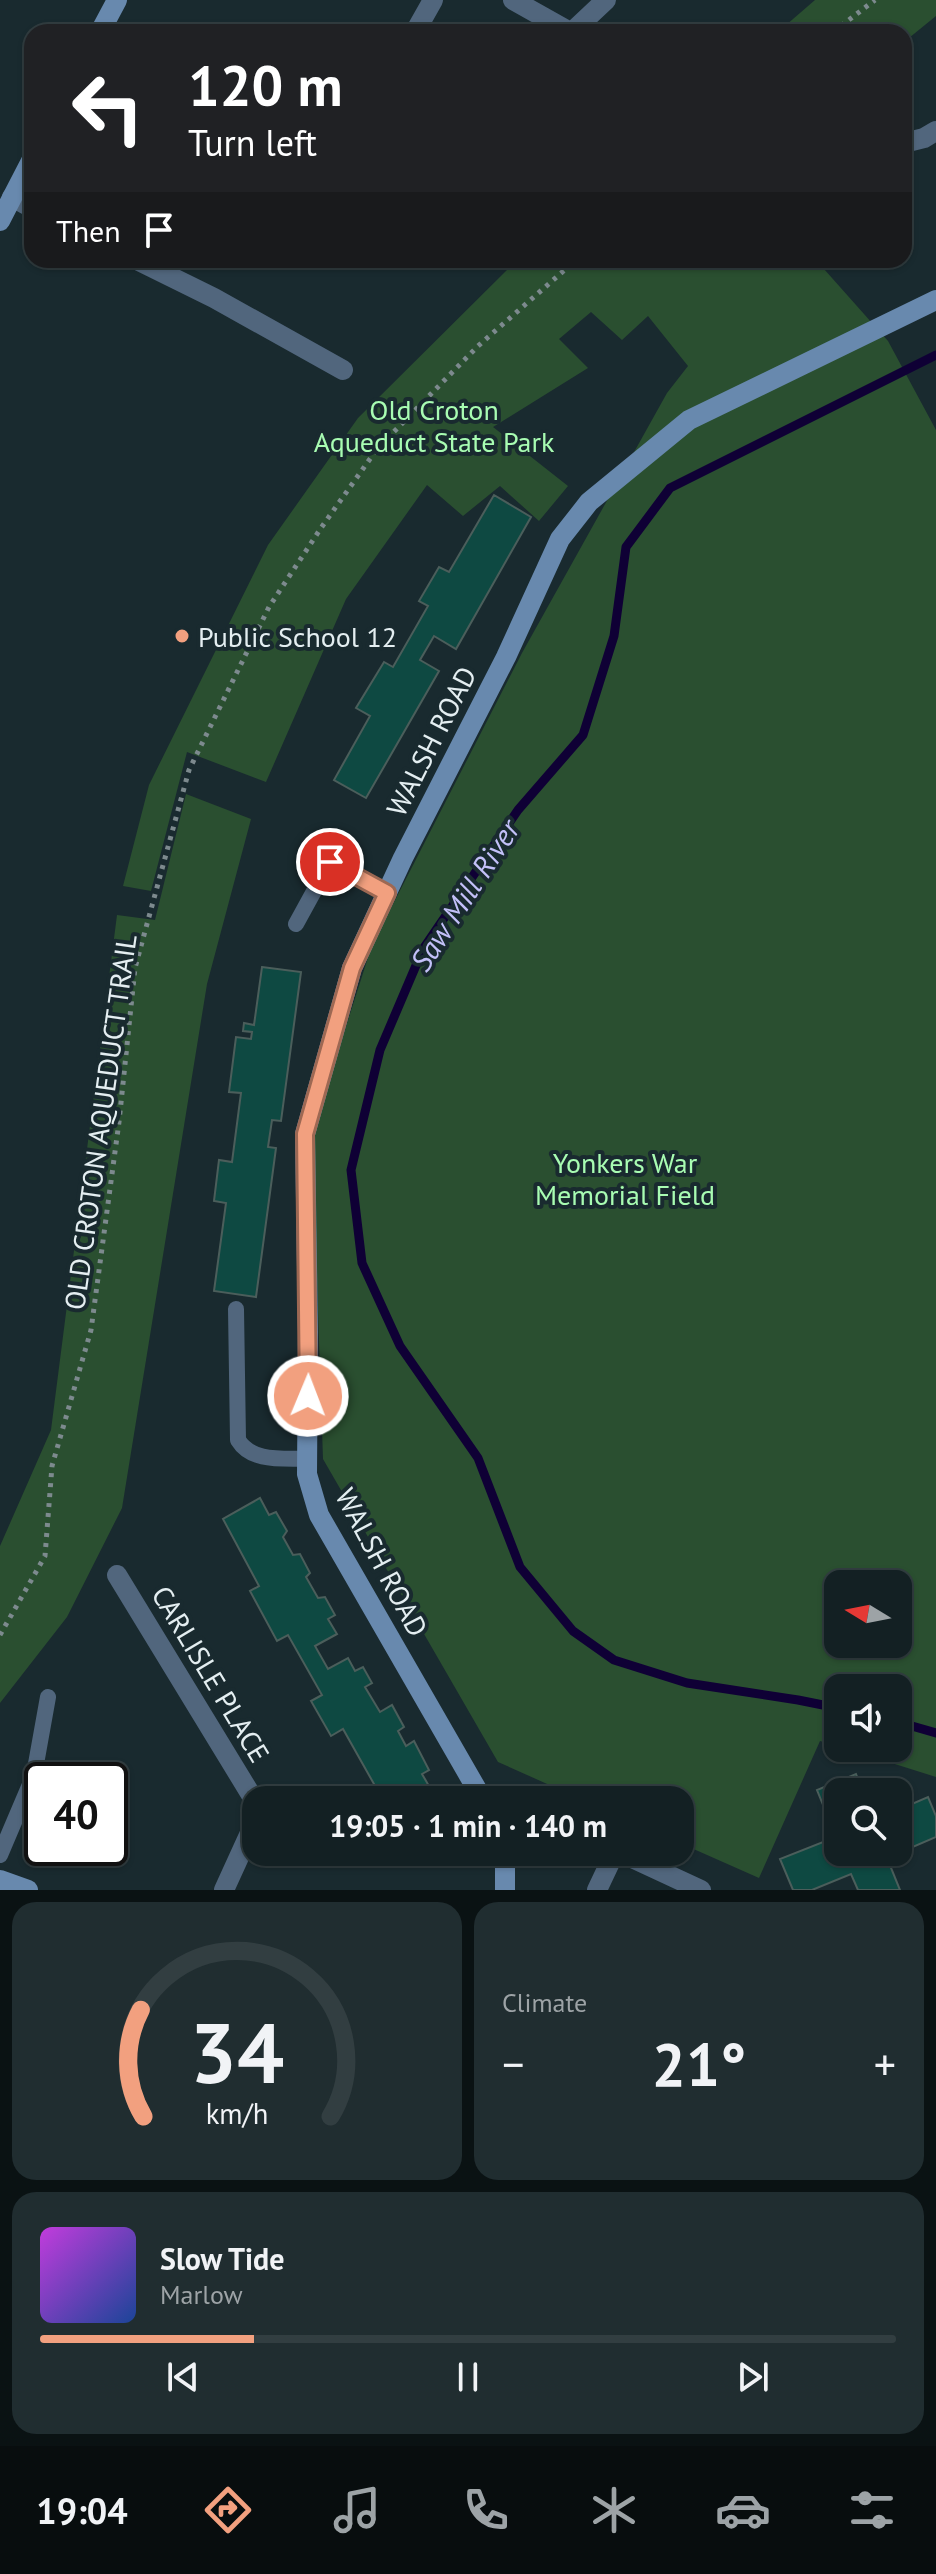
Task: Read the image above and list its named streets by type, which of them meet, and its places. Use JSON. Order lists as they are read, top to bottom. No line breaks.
{"streets":{"street":["WALSH ROAD","CARLISLE PLACE"],"path":["OLD CROTON AQUEDUCT TRAIL"]},"water":["Saw Mill River"],"parks":["Old Croton Aqueduct State Park","Yonkers War Memorial Field"],"places":["Public School 12"],"north":"left","page":{"turn":["120 m","Turn left"],"then":"Then","limit":"40","trip":"19:05 · 1 min · 140 m","tile":"Climate","heat":["−","21°","+"],"song":["Slow Tide","Marlow"],"tabs":"19:04","gauge":["34","km/h"]}}
